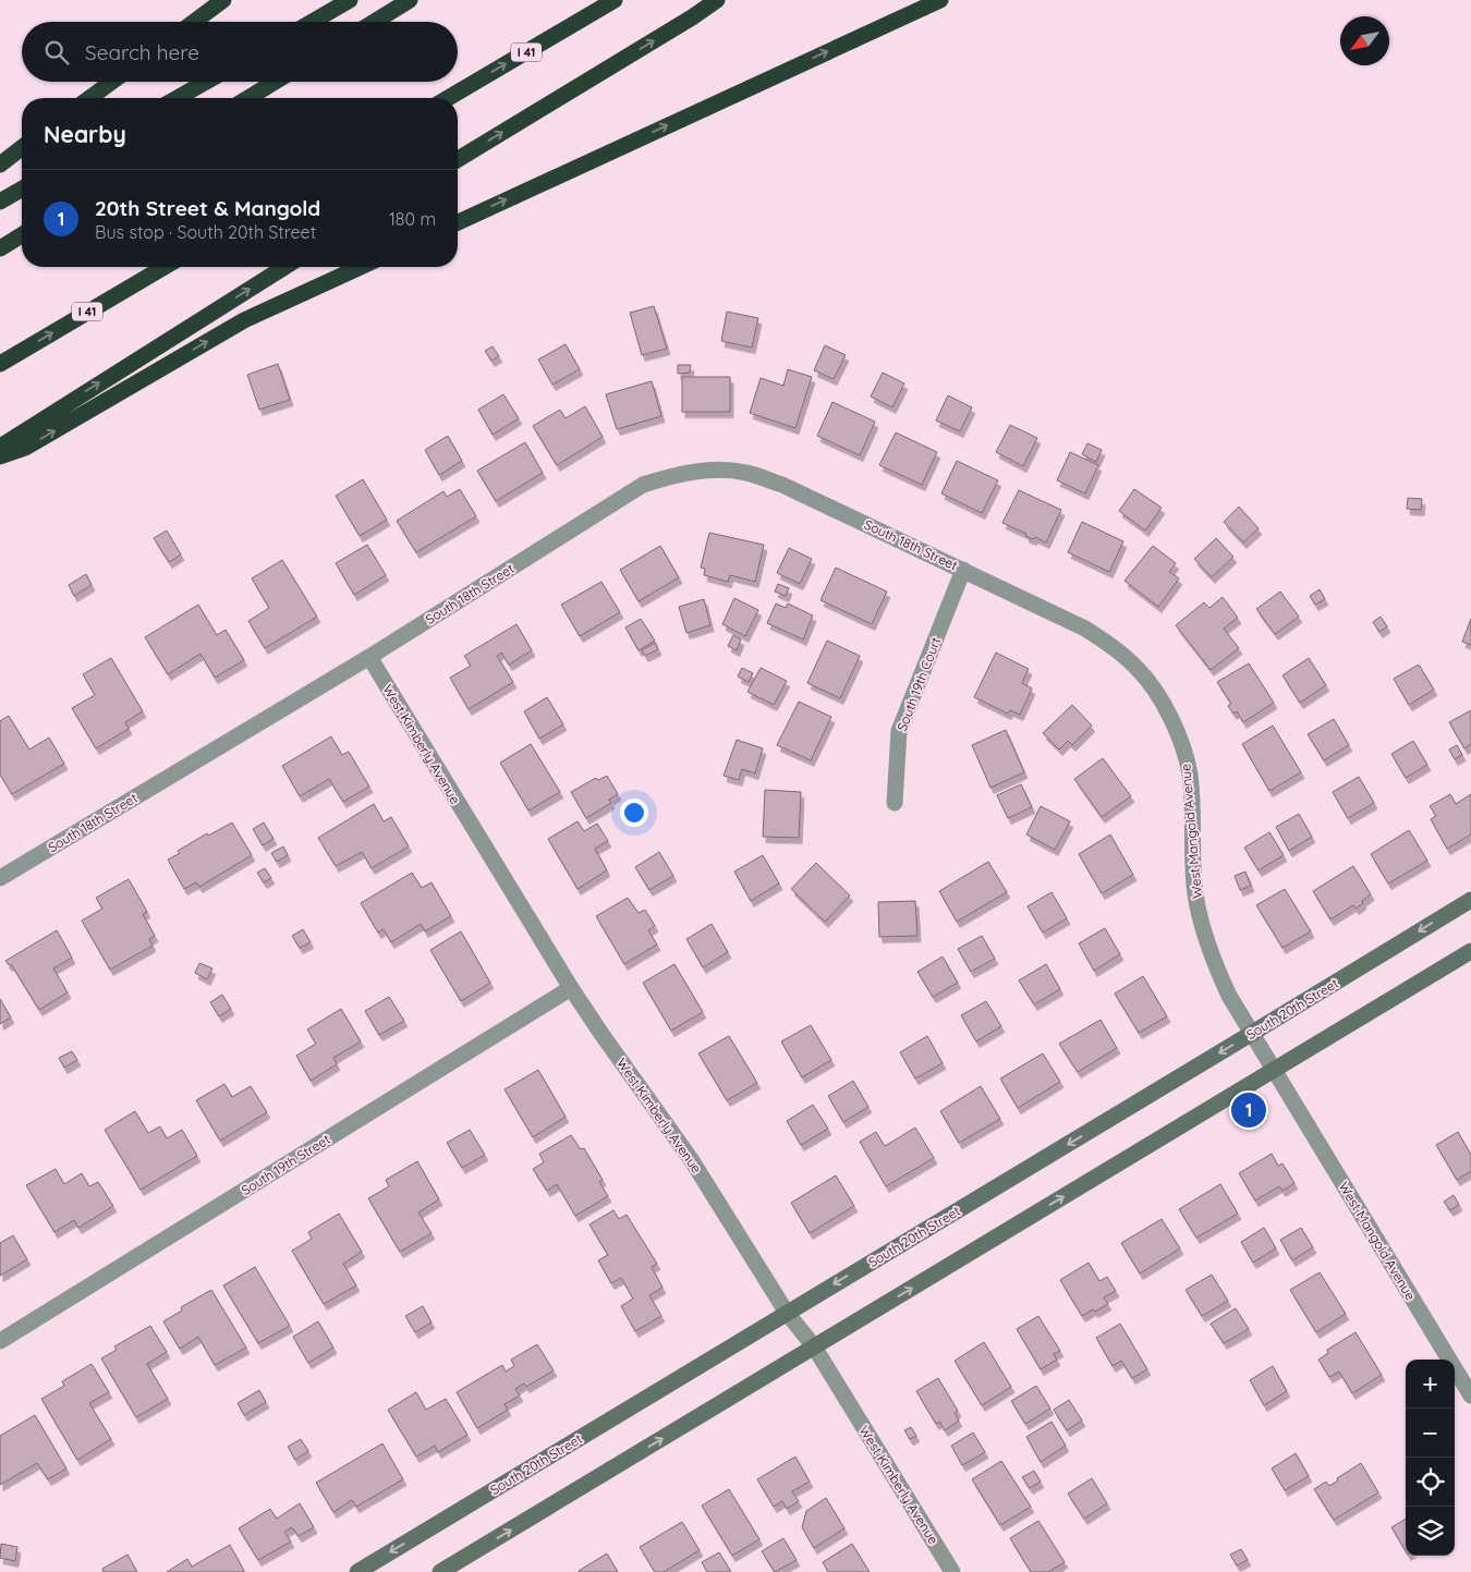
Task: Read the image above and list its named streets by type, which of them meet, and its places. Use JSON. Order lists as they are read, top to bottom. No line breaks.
{"streets":{"highway":["I 41"],"street":["South 18th Street","South 19th Court","West Kimberly Avenue","West Mangold Avenue","South 20th Street","South 19th Street"]},"crossings":[["South 18th Street","South 19th Court"],["South 18th Street","West Kimberly Avenue"],["South 18th Street","West Mangold Avenue"],["South 19th Court","West Mangold Avenue"],["West Kimberly Avenue","South 20th Street"],["West Kimberly Avenue","South 19th Street"],["West Mangold Avenue","South 20th Street"]],"north":"bottom left","page":{"search":"Search here","heading":"Nearby","list":[{"mark":"1","name":"20th Street & Mangold","note":"Bus stop · South 20th Street","value":"180 m"}],"pins":"1","map_buttons":["+","−"]}}
